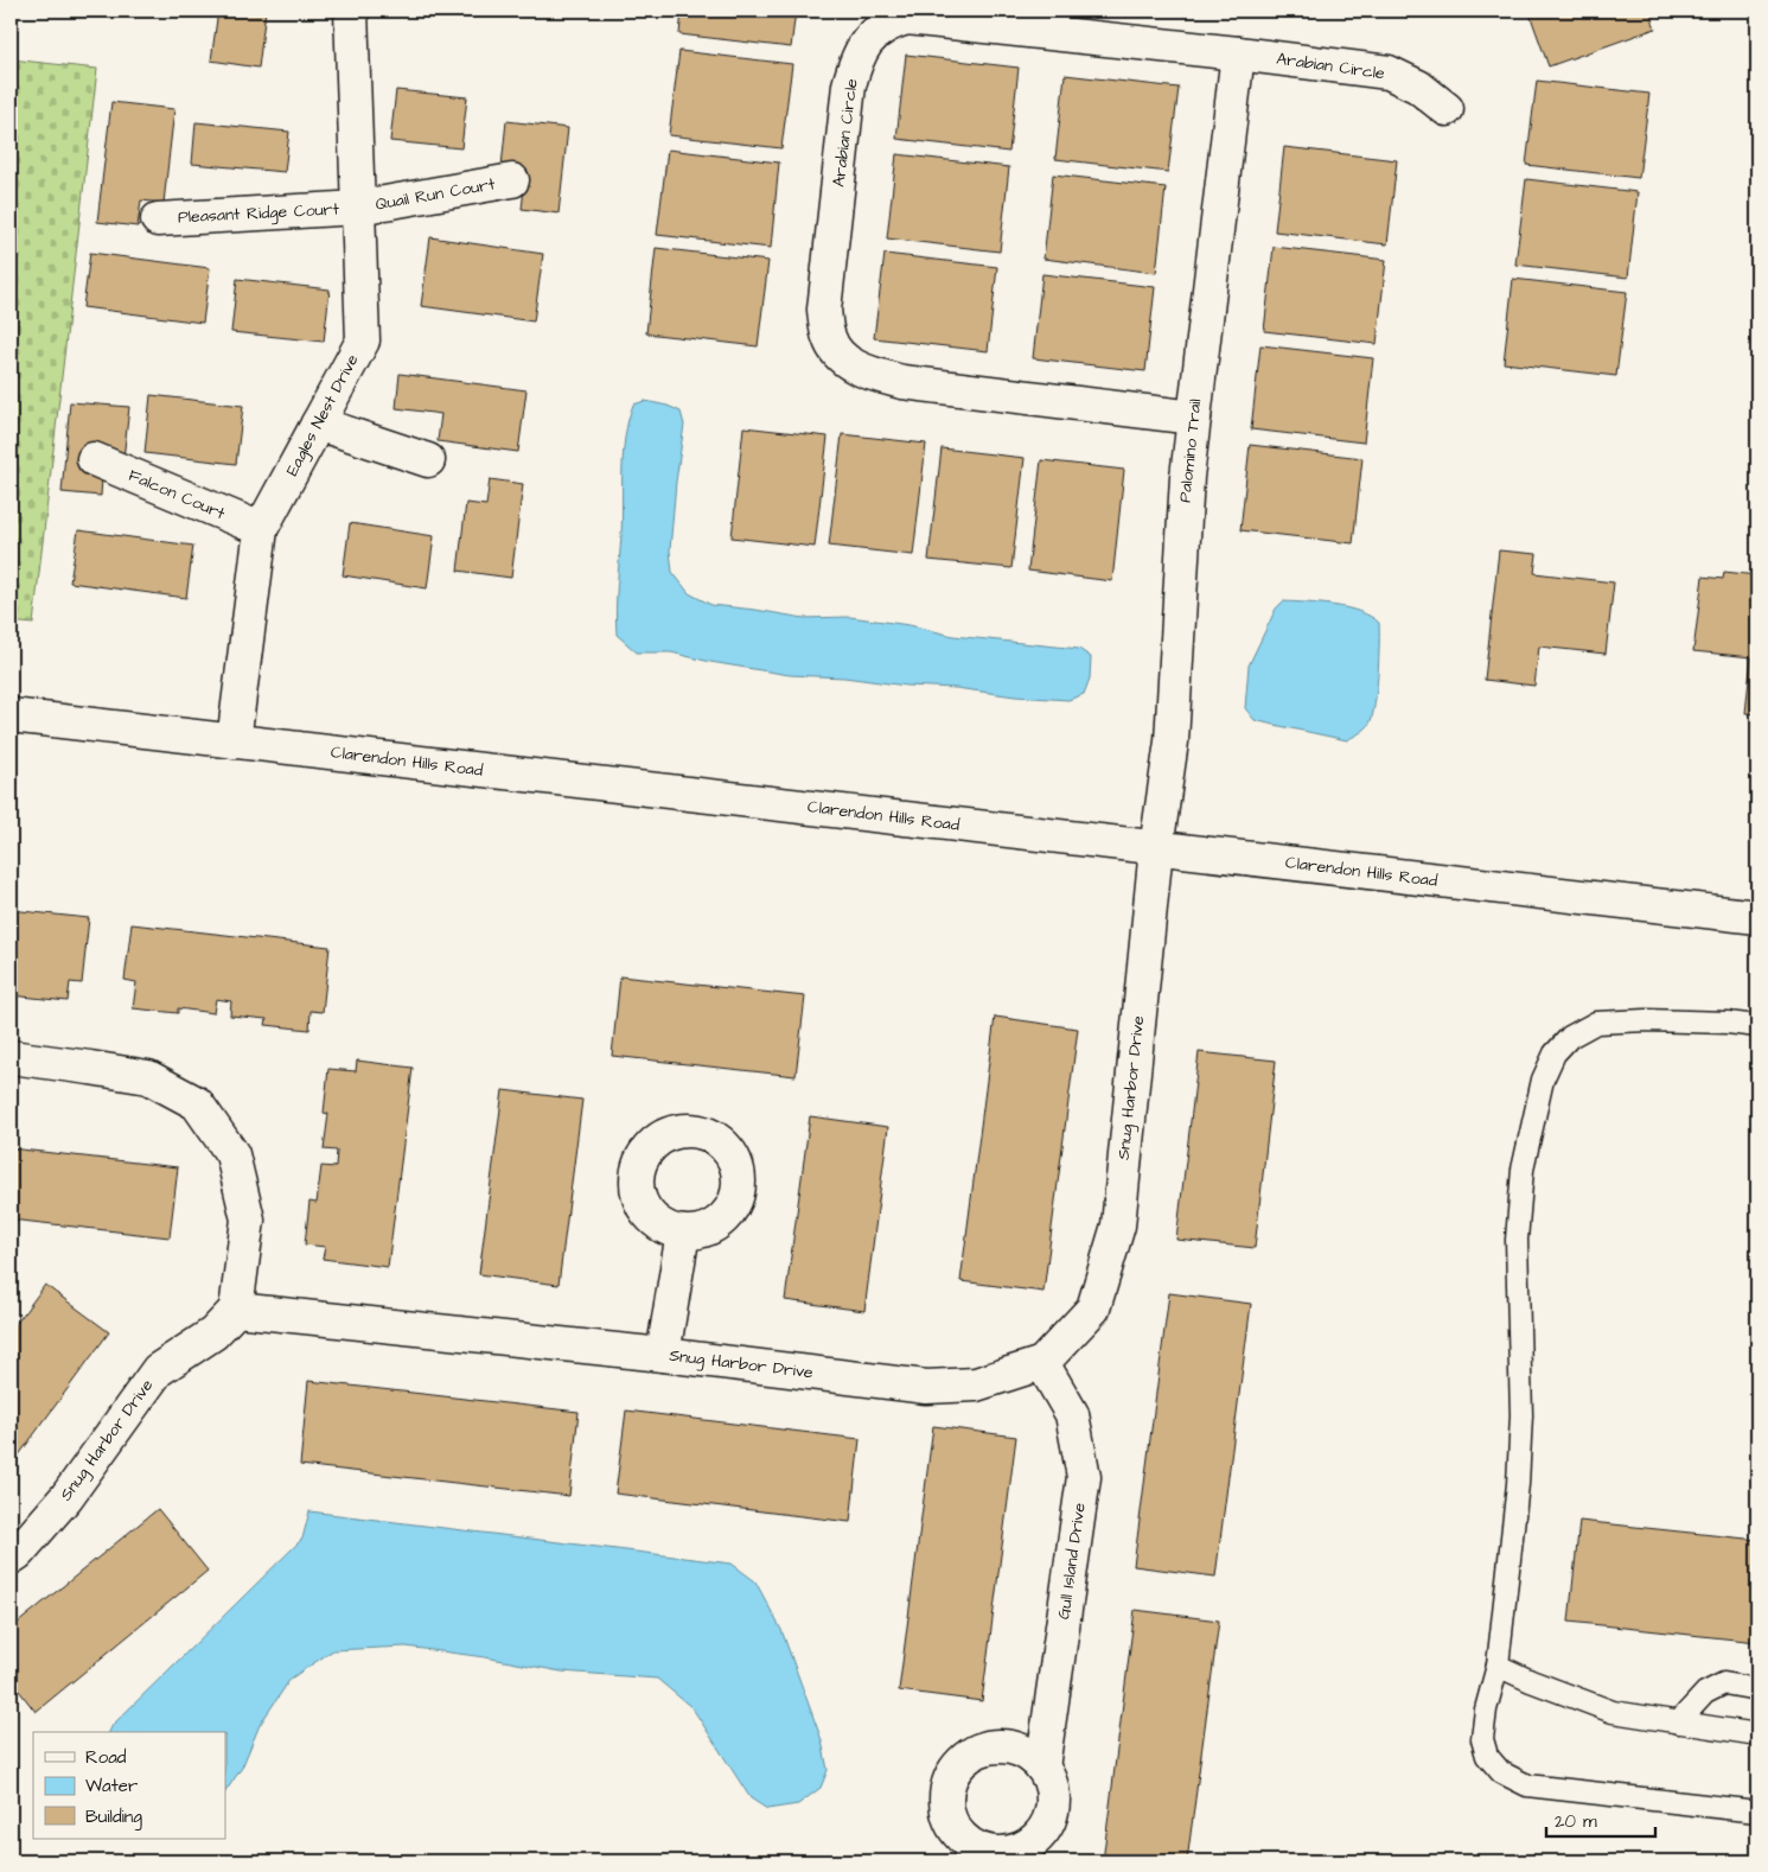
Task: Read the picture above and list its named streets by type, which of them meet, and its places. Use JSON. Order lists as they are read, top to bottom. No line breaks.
{"streets":{"street":["Arabian Circle","Quail Run Court","Pleasant Ridge Court","Eagles Nest Drive","Palomino Trail","Falcon Court","Clarendon Hills Road","Snug Harbor Drive","Gull Island Drive"]},"crossings":[["Arabian Circle","Palomino Trail"],["Quail Run Court","Pleasant Ridge Court"],["Quail Run Court","Eagles Nest Drive"],["Pleasant Ridge Court","Eagles Nest Drive"],["Eagles Nest Drive","Falcon Court"],["Eagles Nest Drive","Clarendon Hills Road"],["Palomino Trail","Clarendon Hills Road"],["Palomino Trail","Snug Harbor Drive"],["Clarendon Hills Road","Snug Harbor Drive"],["Snug Harbor Drive","Gull Island Drive"]],"legend":["Road","Water","Building"],"scale_bar":"20 m"}
